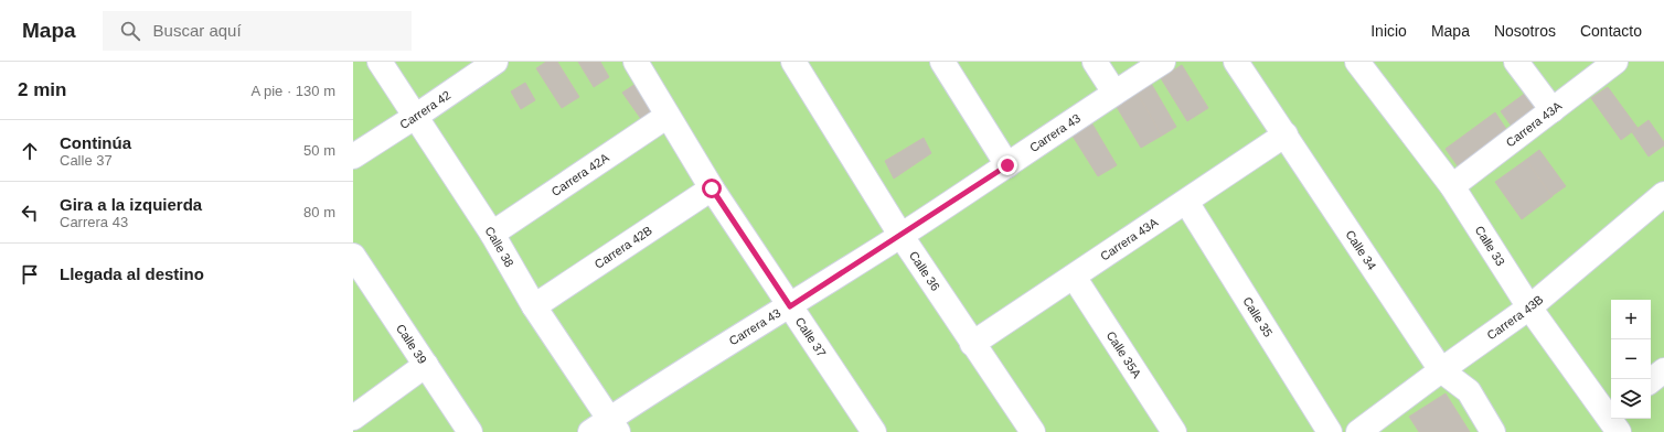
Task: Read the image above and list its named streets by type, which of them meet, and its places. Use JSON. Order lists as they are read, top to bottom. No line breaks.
{"streets":{"street":["Carrera 42","Carrera 43A","Carrera 43","Carrera 42A","Calle 33","Calle 38","Carrera 42B","Calle 34","Calle 36","Calle 35","Carrera 43B","Calle 37","Calle 39","Calle 35A"]},"crossings":[["Carrera 42","Calle 38"],["Carrera 43A","Calle 33"],["Carrera 43A","Calle 34"],["Carrera 43A","Calle 36"],["Carrera 43A","Calle 35"],["Carrera 43A","Calle 35A"],["Carrera 43","Calle 38"],["Carrera 43","Calle 36"],["Carrera 43","Calle 37"],["Carrera 42A","Calle 38"],["Carrera 42A","Calle 37"],["Calle 33","Carrera 43B"],["Calle 38","Carrera 42B"],["Carrera 42B","Calle 37"],["Calle 34","Carrera 43B"]],"page":{"header":"Mapa","search":"Buscar aquí","nav":["Inicio","Mapa","Nosotros","Contacto"],"heading":["2 min","A pie · 130 m"],"list":[["Continúa","Calle 37","50 m"],["Gira a la izquierda","Carrera 43","80 m"],"Llegada al destino"],"map_buttons":["+","−"]}}
